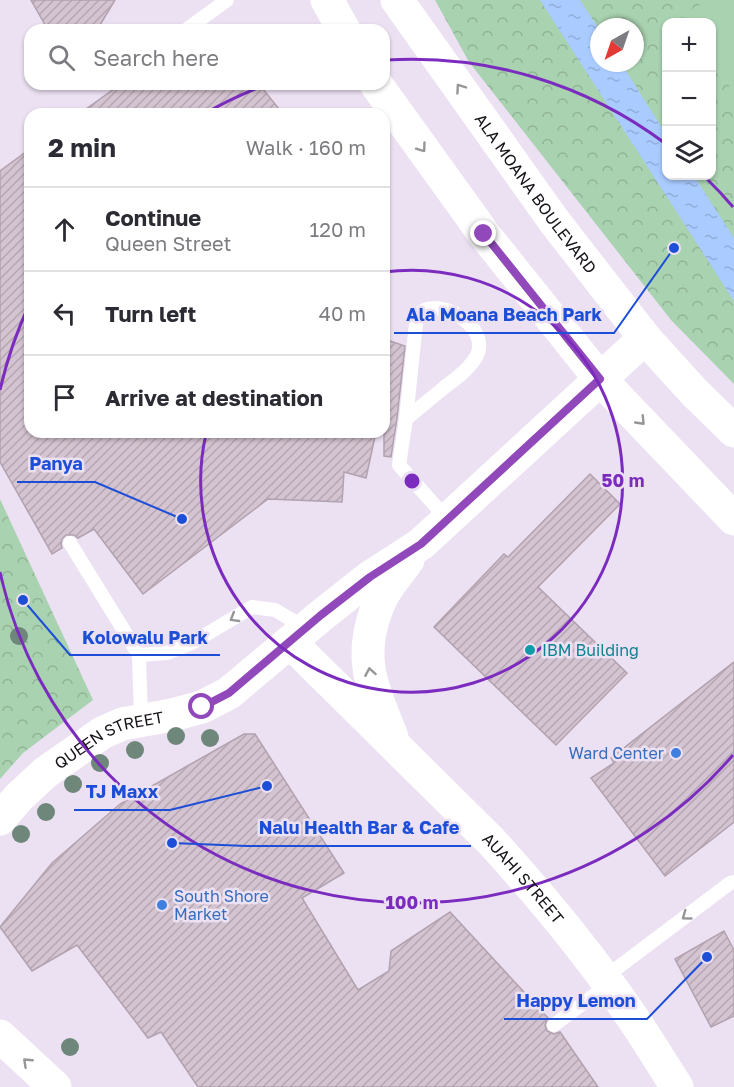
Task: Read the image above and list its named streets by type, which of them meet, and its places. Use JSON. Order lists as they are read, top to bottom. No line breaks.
{"streets":{"street":["ALA MOANA BOULEVARD","QUEEN STREET","AUAHI STREET"]},"crossings":[["ALA MOANA BOULEVARD","QUEEN STREET"],["QUEEN STREET","AUAHI STREET"]],"places":["Ala Moana Beach Park","Panya","Kolowalu Park","IBM Building","Ward Center","TJ Maxx","Nalu Health Bar & Cafe","South Shore Market","Happy Lemon"],"north":"bottom left","page":{"map_buttons":["+","−"],"search":"Search here","heading":["2 min","Walk · 160 m"],"list":[["Continue","Queen Street","120 m"],["Turn left","40 m"],"Arrive at destination"]},"rings":["50 m","100 m"]}
